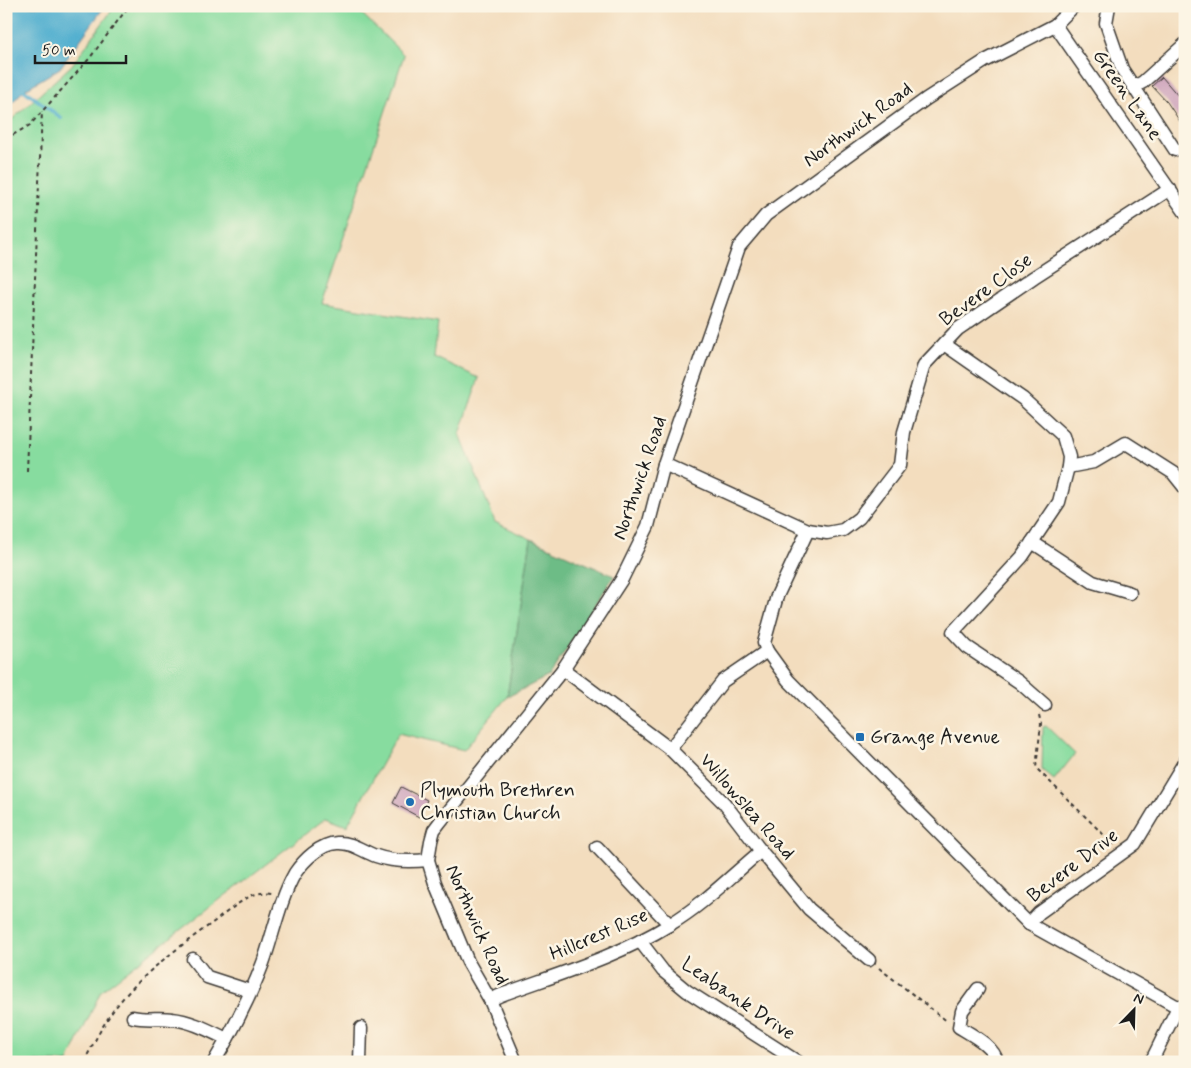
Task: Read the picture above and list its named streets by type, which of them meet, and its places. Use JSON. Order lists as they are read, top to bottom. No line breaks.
{"streets":{"street":["Green Lane","Northwick Road","Bevere Close","Willowslea Road","Bevere Drive","Hillcrest Rise","Leabank Drive"]},"crossings":[["Green Lane","Northwick Road"],["Green Lane","Bevere Close"],["Northwick Road","Bevere Close"],["Northwick Road","Willowslea Road"],["Northwick Road","Hillcrest Rise"],["Willowslea Road","Hillcrest Rise"],["Hillcrest Rise","Leabank Drive"]],"places":{"transit":["Grange Avenue"],"other":["Plymouth Brethren Christian Church"]},"scale_bar":"50 m","north":"top right"}
